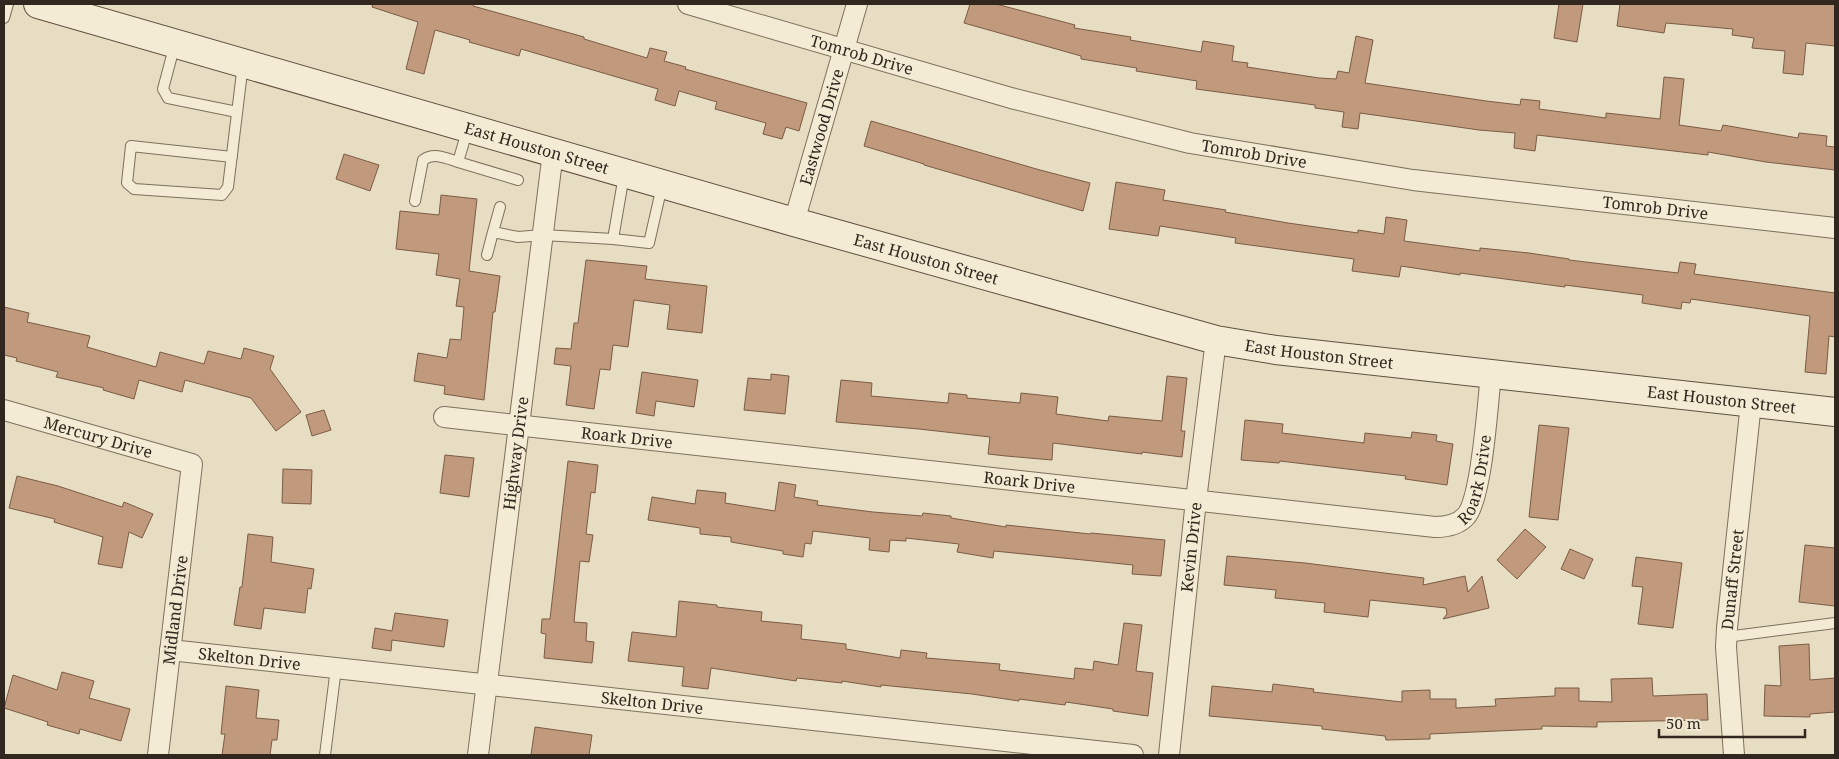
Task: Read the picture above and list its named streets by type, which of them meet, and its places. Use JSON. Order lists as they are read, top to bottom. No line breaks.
{"streets":{"main road":["East Houston Street"],"street":["Tomrob Drive","Eastwood Drive","Mercury Drive","Roark Drive","Highway Drive","Kevin Drive","Dunaff Street","Midland Drive","Skelton Drive"]},"crossings":[["Tomrob Drive","Eastwood Drive"],["Eastwood Drive","East Houston Street"],["East Houston Street","Roark Drive"],["East Houston Street","Highway Drive"],["East Houston Street","Kevin Drive"],["East Houston Street","Dunaff Street"],["Mercury Drive","Midland Drive"],["Roark Drive","Highway Drive"],["Roark Drive","Kevin Drive"],["Highway Drive","Skelton Drive"],["Midland Drive","Skelton Drive"]],"scale_bar":"50 m"}
